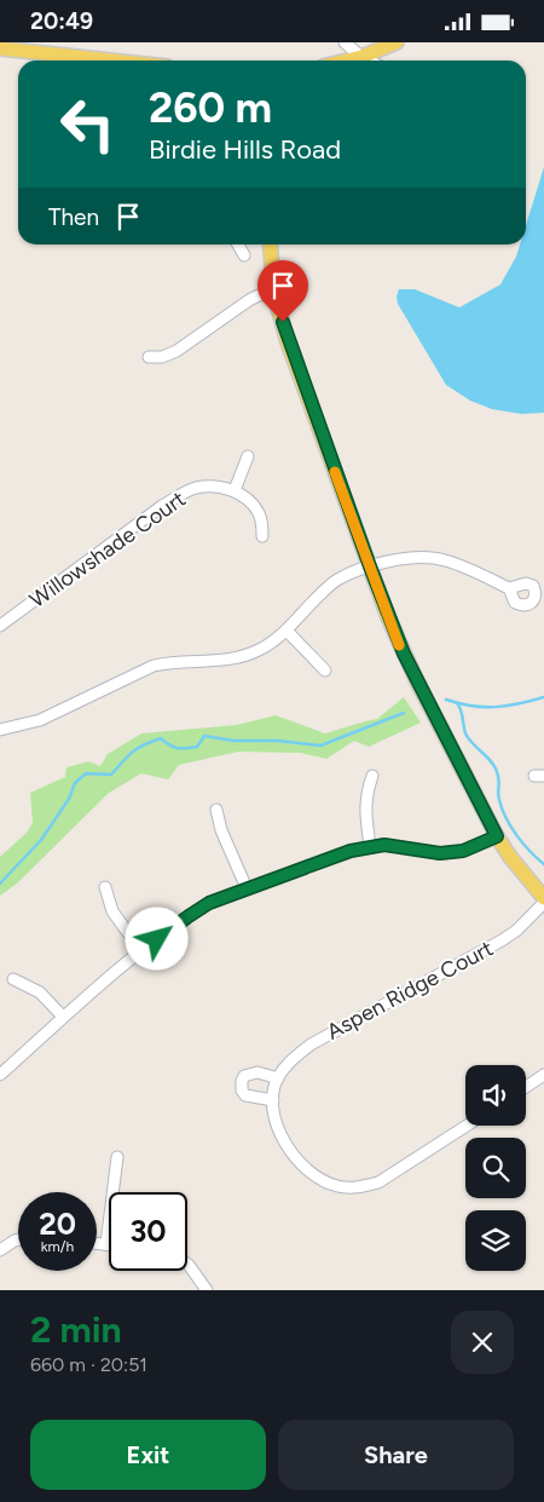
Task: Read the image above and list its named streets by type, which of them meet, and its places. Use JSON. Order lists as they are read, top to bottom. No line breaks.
{"streets":{"street":["Willowshade Court","Aspen Ridge Court"]},"page":{"status":"20:49","turn":["260 m","Birdie Hills Road"],"then":"Then","speed":"20 km/h","limit":"30","heading":["2 min","660 m · 20:51"],"buttons":["Exit","Share"]}}
